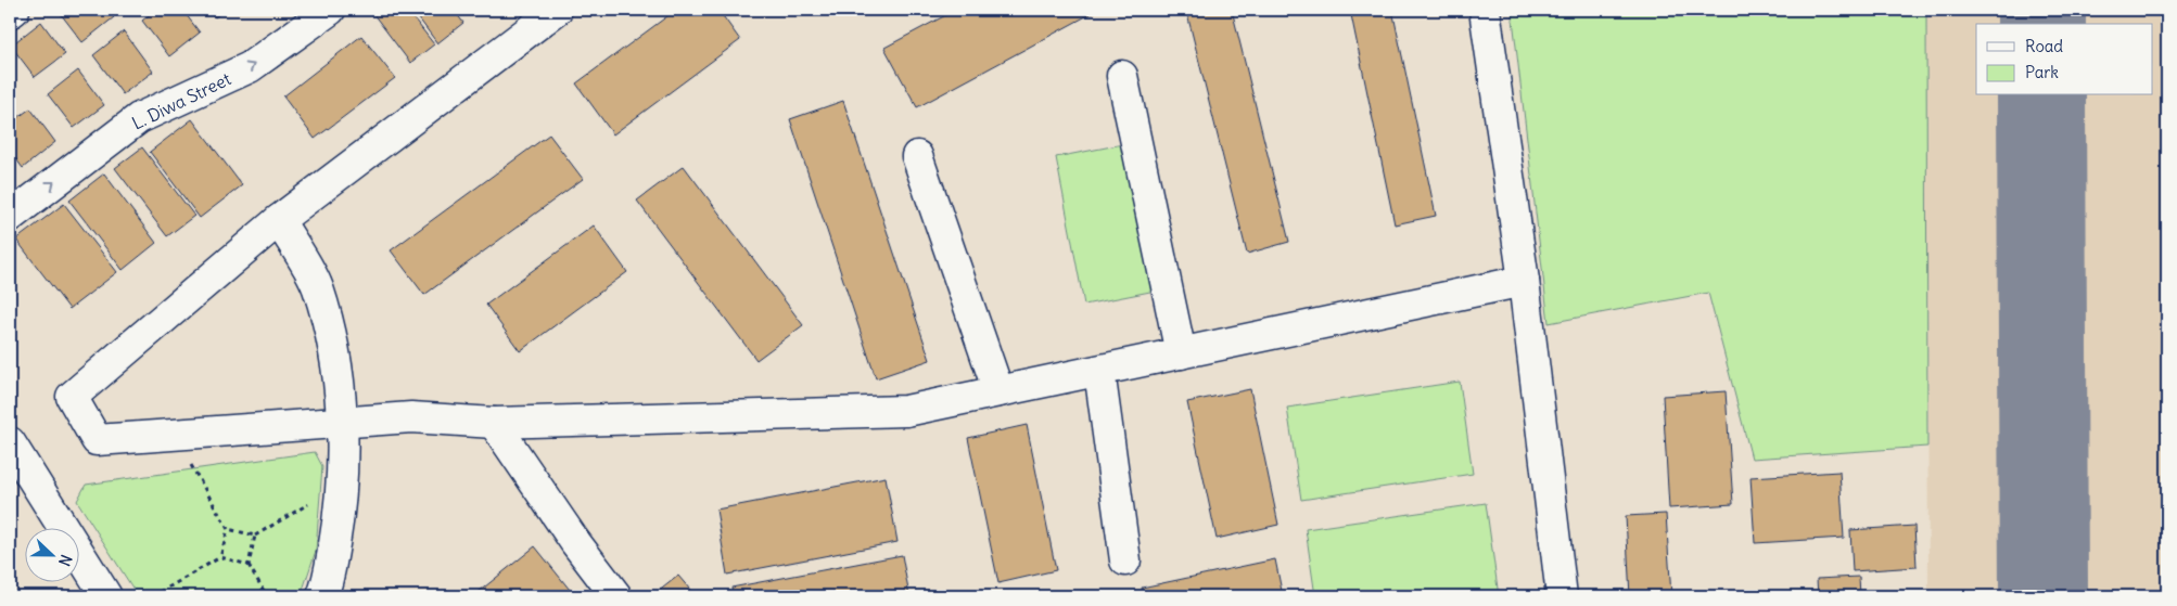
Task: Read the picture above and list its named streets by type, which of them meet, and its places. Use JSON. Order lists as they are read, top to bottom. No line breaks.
{"streets":{"street":["L. Diwa Street"]},"legend":["Road","Park"],"north":"right"}
